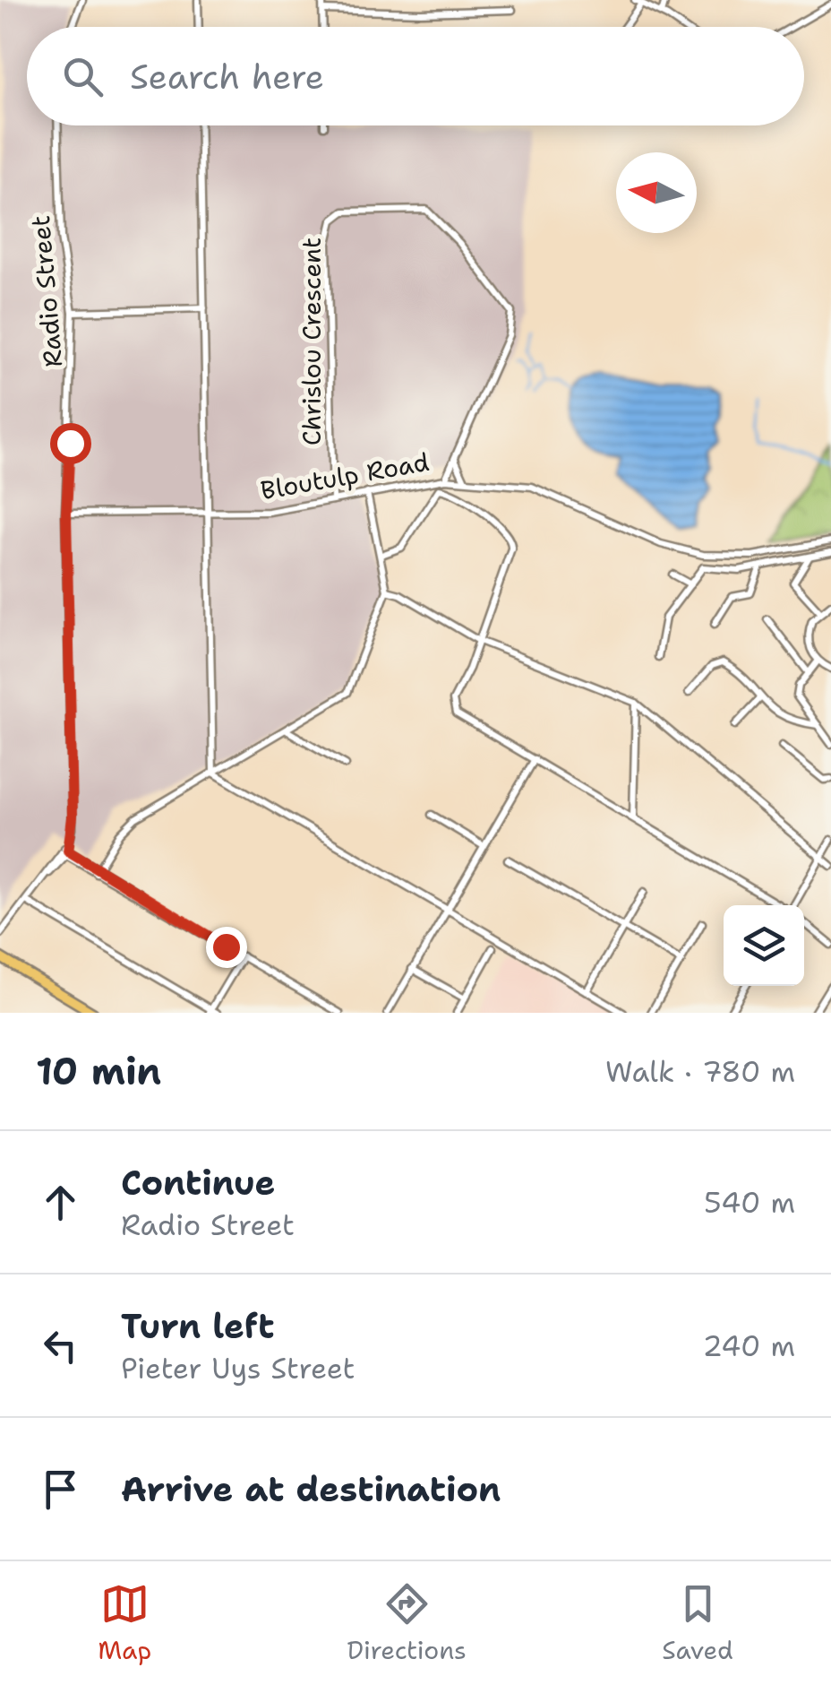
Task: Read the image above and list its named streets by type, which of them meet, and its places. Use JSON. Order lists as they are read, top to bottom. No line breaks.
{"streets":{"street":["Radio Street","Chrislou Crescent","Bloutulp Road"]},"crossings":[["Radio Street","Bloutulp Road"],["Chrislou Crescent","Bloutulp Road"]],"north":"left","page":{"search":"Search here","heading":["10 min","Walk · 780 m"],"list":[["Continue","Radio Street","540 m"],["Turn left","Pieter Uys Street","240 m"],"Arrive at destination"],"nav":["Map","Directions","Saved"]}}
